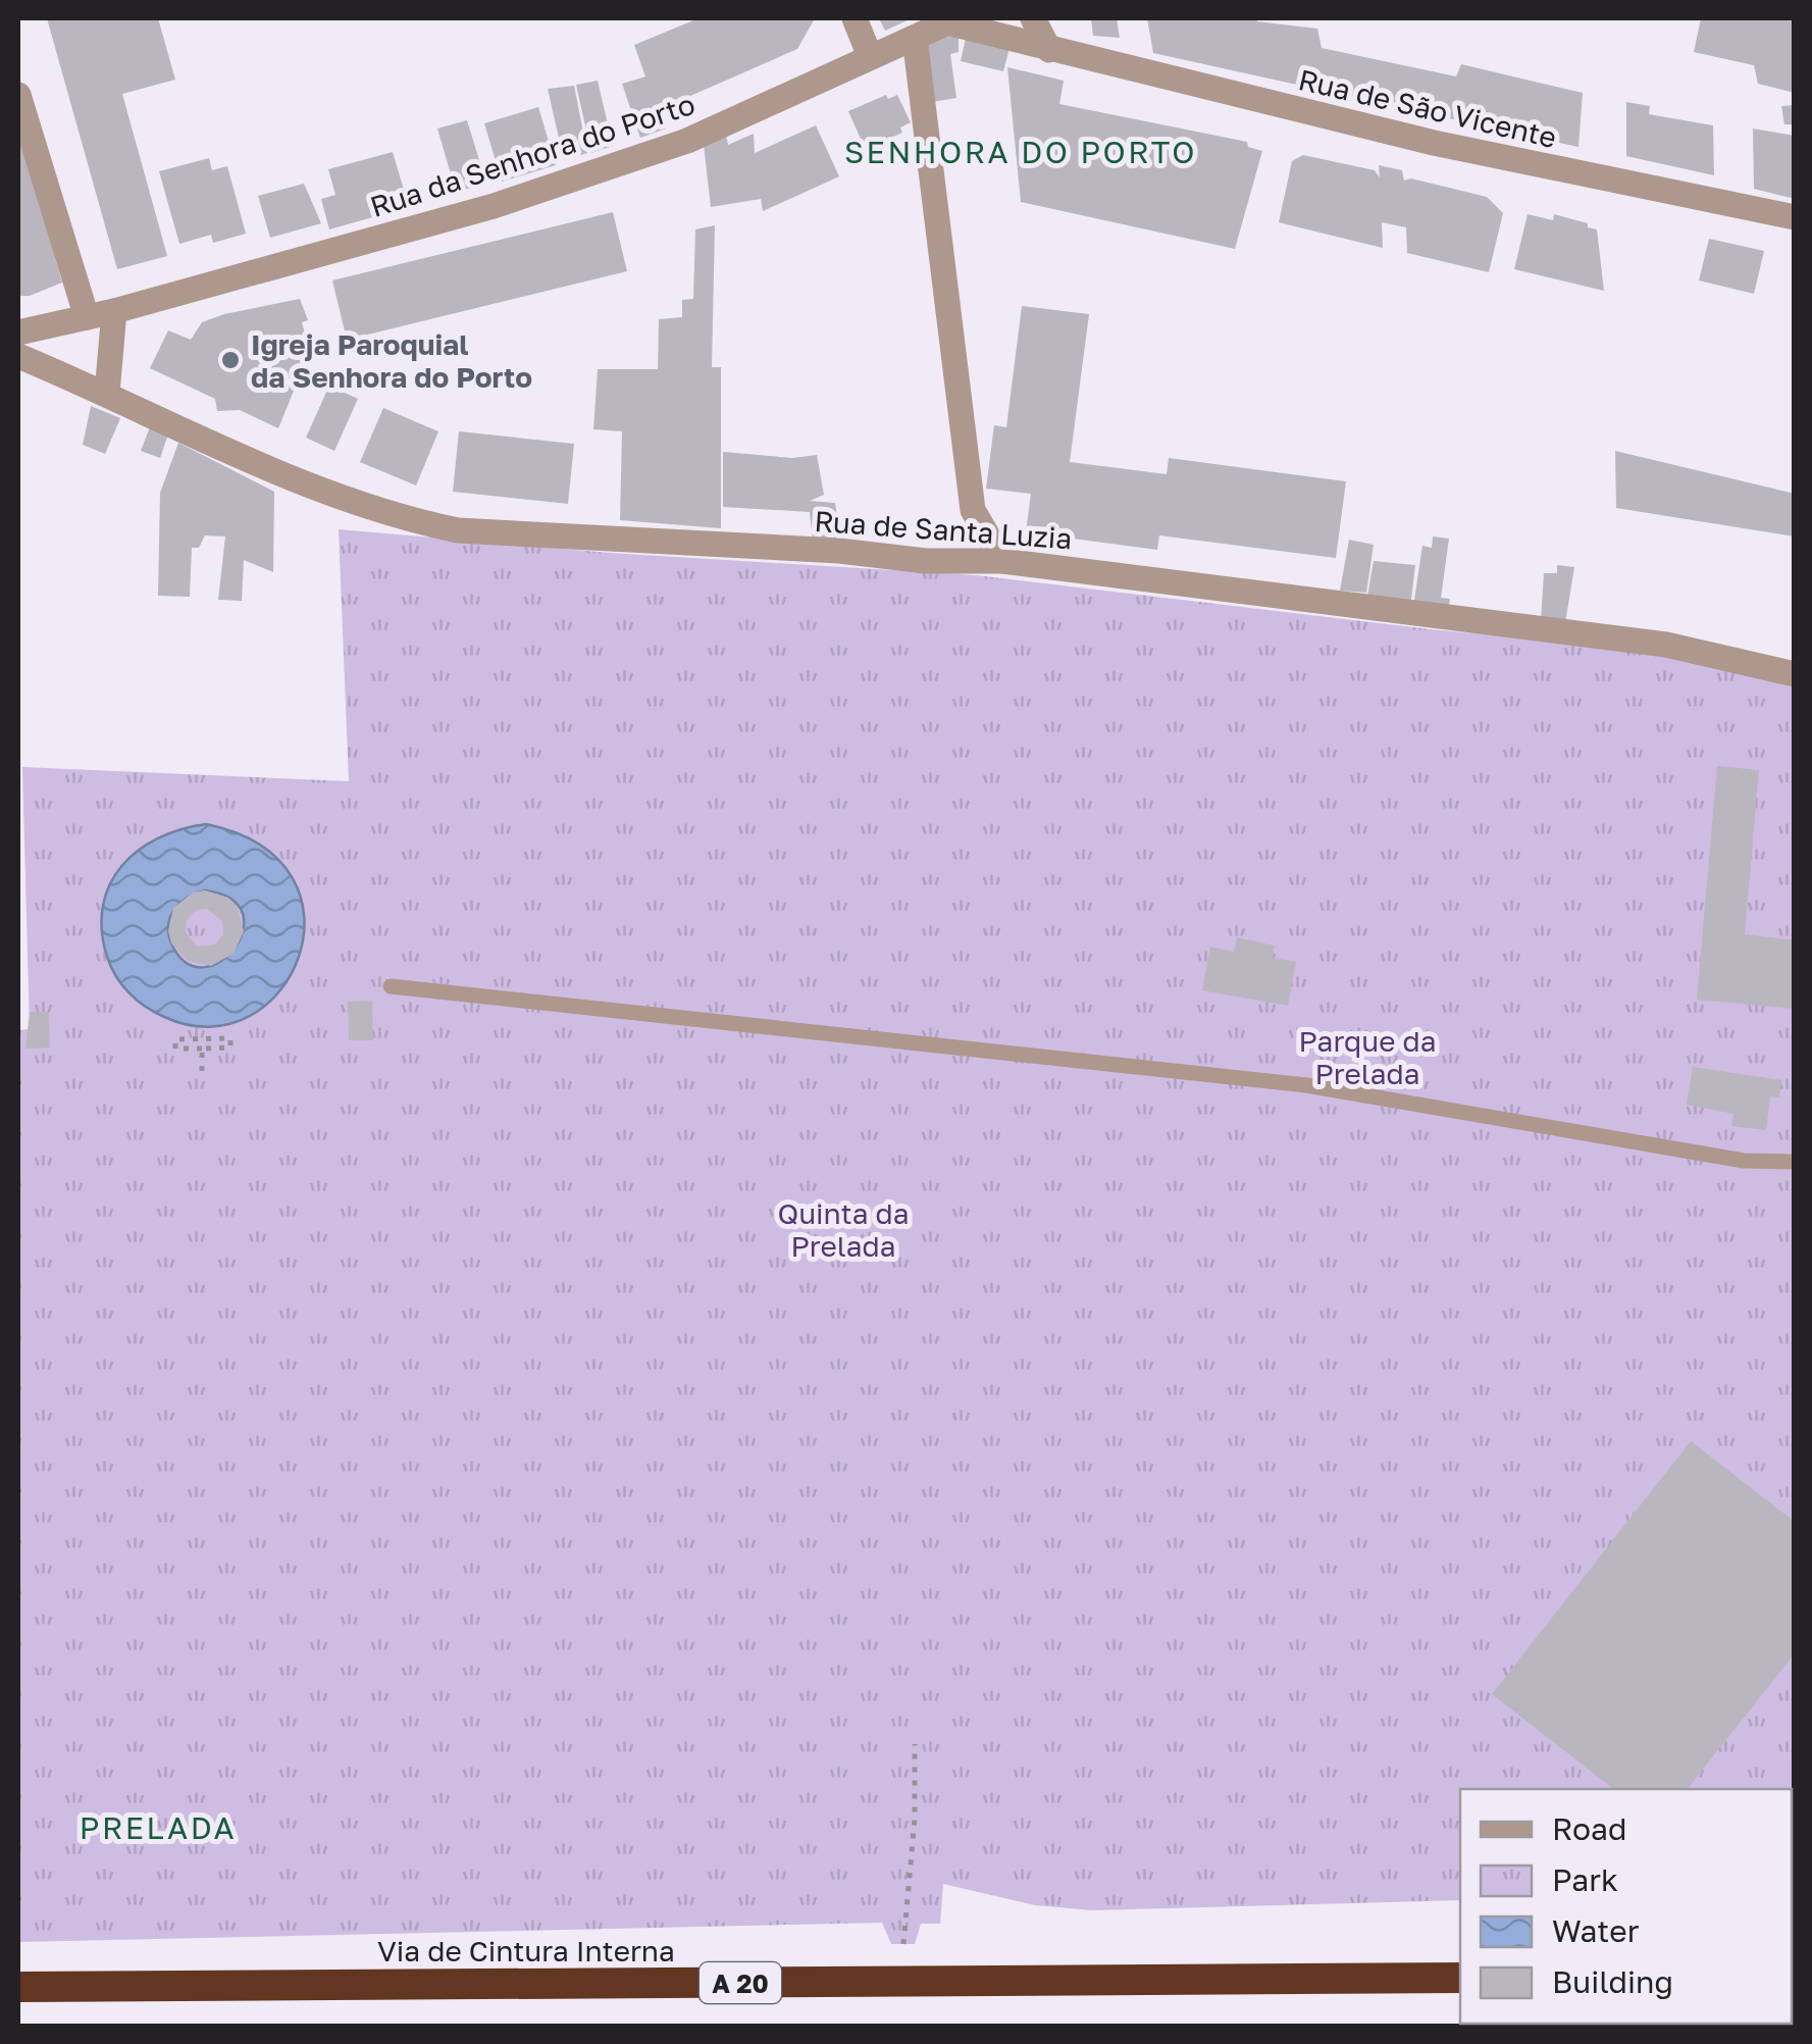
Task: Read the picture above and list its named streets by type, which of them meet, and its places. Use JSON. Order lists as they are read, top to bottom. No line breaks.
{"streets":{"highway":["Via de Cintura Interna","A 20"],"street":["Rua de São Vicente","Rua da Senhora do Porto","Rua de Santa Luzia"]},"crossings":[["Rua de São Vicente","Rua da Senhora do Porto"]],"districts":["SENHORA DO PORTO","PRELADA"],"parks":["Parque da Prelada","Quinta da Prelada"],"places":["Igreja Paroquial da Senhora do Porto"],"legend":["Road","Park","Water","Building"]}
